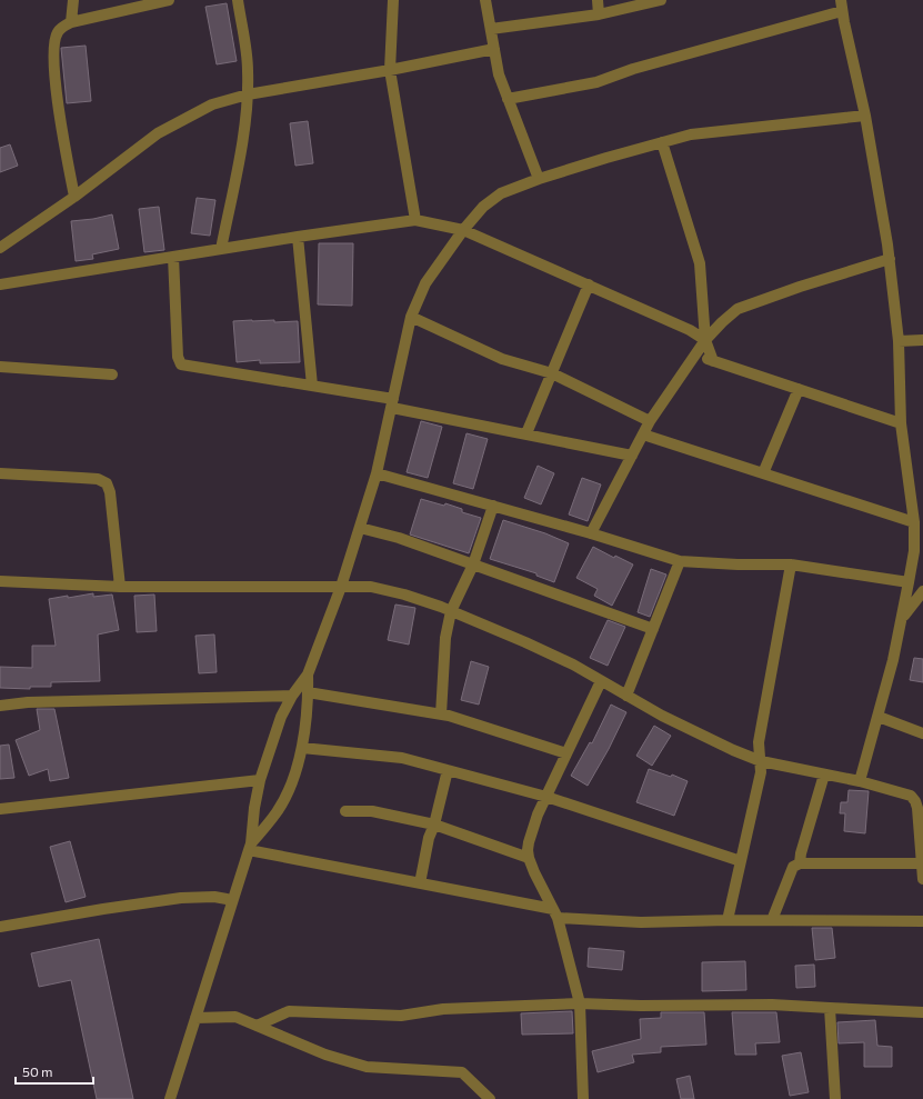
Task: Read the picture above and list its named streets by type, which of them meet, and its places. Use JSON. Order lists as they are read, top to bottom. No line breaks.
{"scale_bar":"50 m"}
